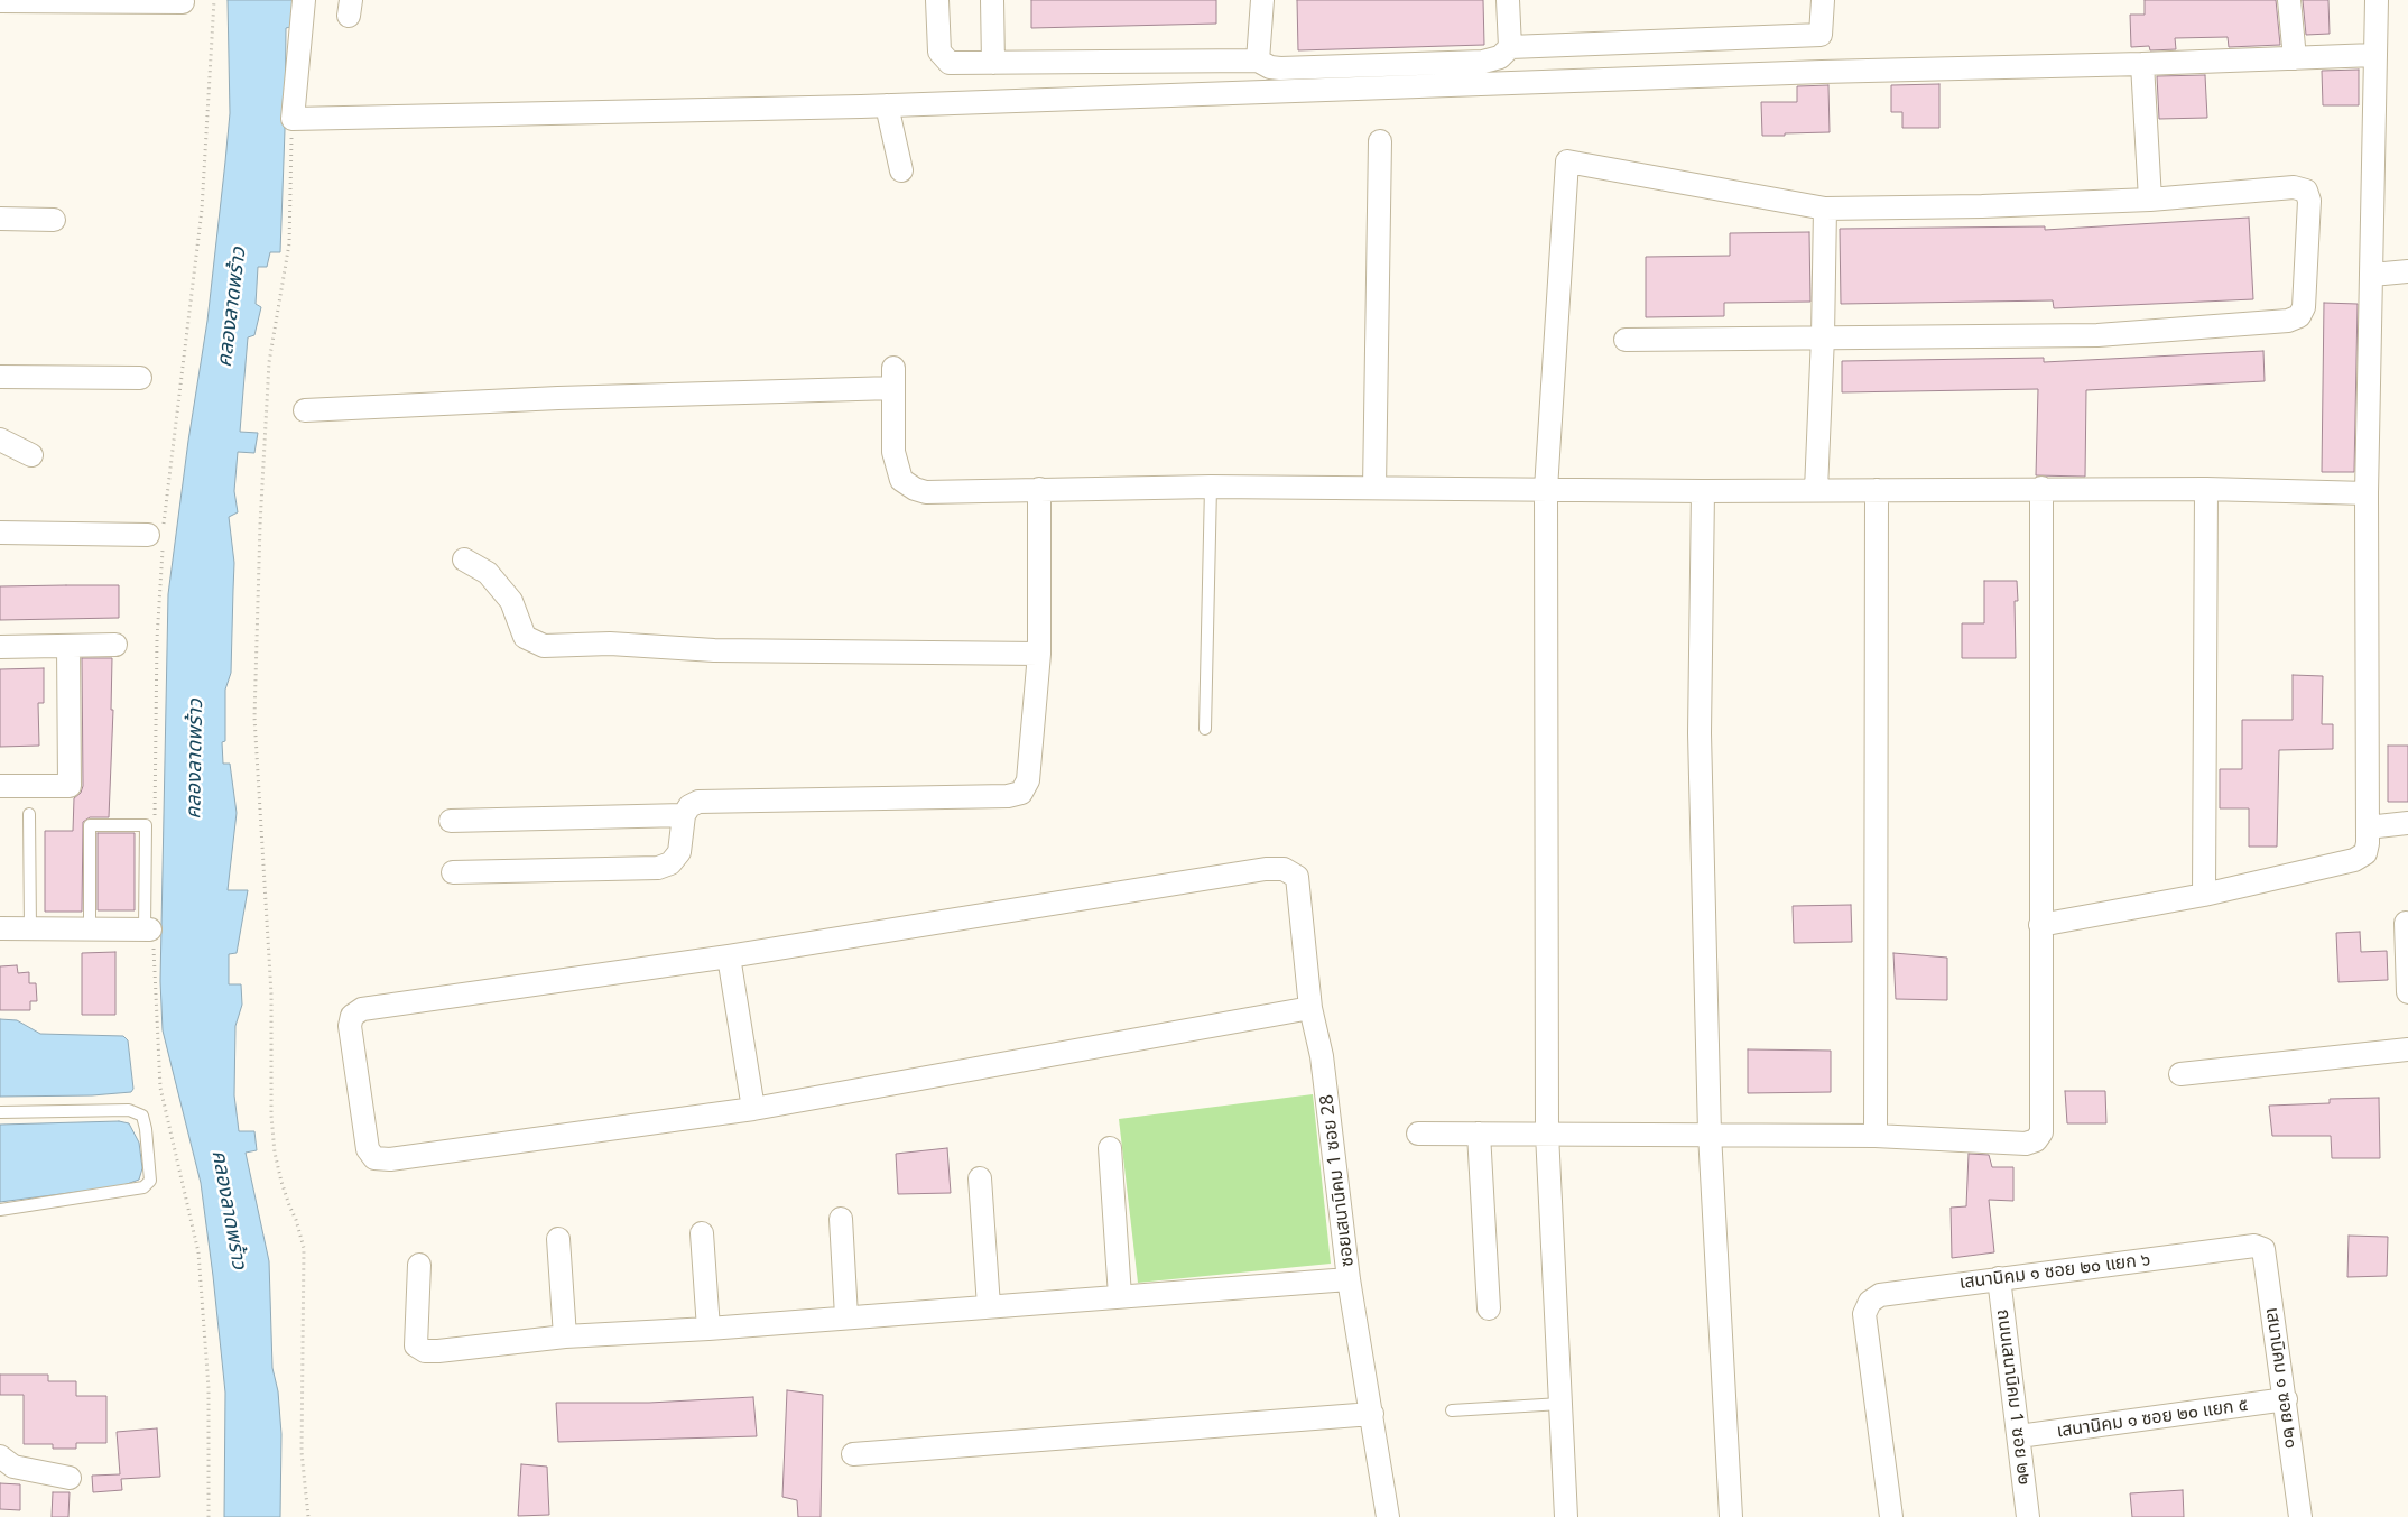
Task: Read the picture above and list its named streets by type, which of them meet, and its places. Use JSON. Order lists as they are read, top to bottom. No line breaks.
{"streets":{"street":["ซอยเสนานิคม 1 ซอย 28","เสนานิคม ๑ ซอย ๒๐ แยก ๖","เสนานิคม ๑ ซอย ๒๐","ถนนเสนานิคม 1 ซอย ๒๒","เสนานิคม ๑ ซอย ๒๐ แยก ๕"]},"crossings":[["เสนานิคม ๑ ซอย ๒๐ แยก ๖","เสนานิคม ๑ ซอย ๒๐"],["เสนานิคม ๑ ซอย ๒๐ แยก ๖","ถนนเสนานิคม 1 ซอย ๒๒"],["เสนานิคม ๑ ซอย ๒๐","เสนานิคม ๑ ซอย ๒๐ แยก ๕"],["ถนนเสนานิคม 1 ซอย ๒๒","เสนานิคม ๑ ซอย ๒๐ แยก ๕"]],"water":["คลองลาดพร้าว"]}
